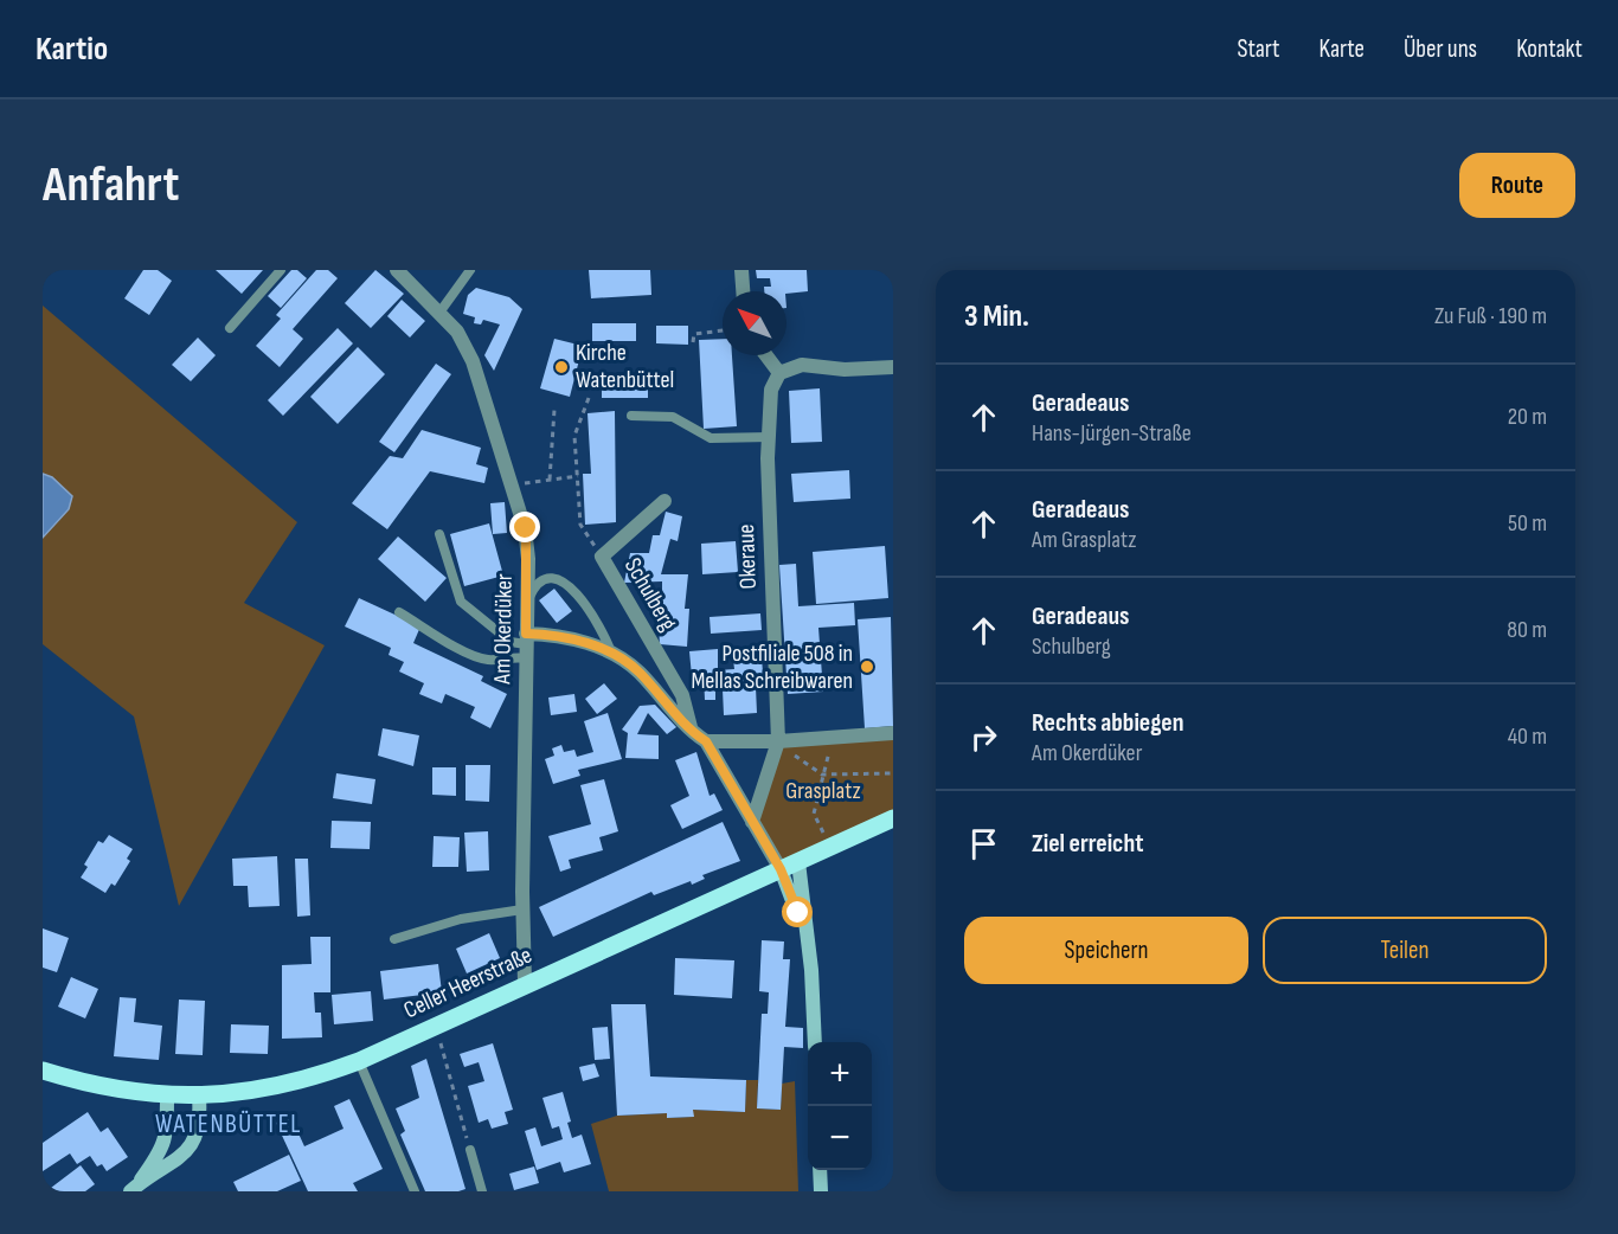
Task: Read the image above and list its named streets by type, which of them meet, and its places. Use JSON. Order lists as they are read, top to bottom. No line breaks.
{"streets":{"main road":["Celler Heerstraße"],"street":["Okeraue","Schulberg","Am Okerdüker"]},"crossings":[["Am Okerdüker","Celler Heerstraße"]],"districts":["WATENBÜTTEL"],"parks":["Grasplatz"],"places":["Kirche Watenbüttel","Postfiliale 508 in Mellas Schreibwaren"],"north":"top left","page":{"header":"Kartio","nav":["Start","Karte","Über uns","Kontakt"],"buttons":["Route",["Speichern","Teilen"]],"title":"Anfahrt","heading":["3 Min.","Zu Fuß · 190 m"],"list":[["Geradeaus","Hans-Jürgen-Straße","20 m"],["Geradeaus","Am Grasplatz","50 m"],["Geradeaus","Schulberg","80 m"],["Rechts abbiegen","Am Okerdüker","40 m"],"Ziel erreicht"],"map_buttons":["+","−"]}}
